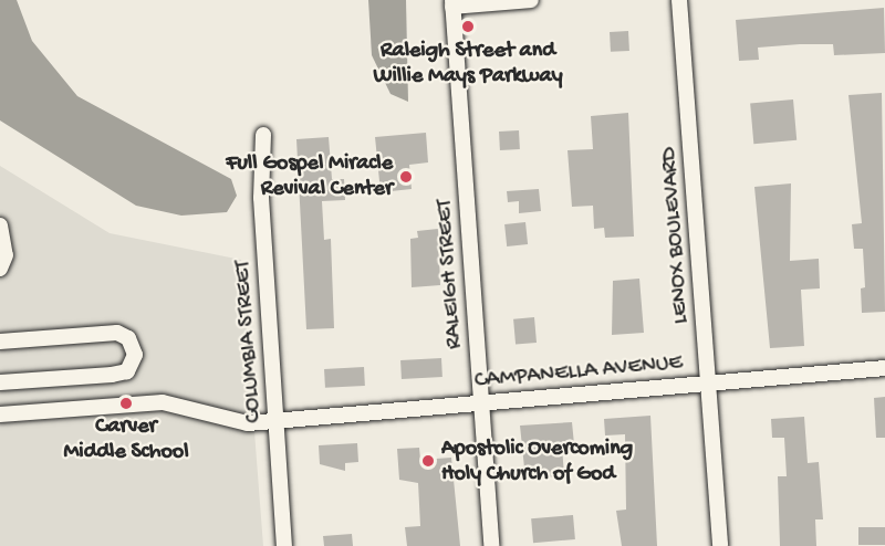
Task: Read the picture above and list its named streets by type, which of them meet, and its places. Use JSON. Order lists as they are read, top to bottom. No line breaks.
{"streets":{"street":["LENOX BOULEVARD","RALEIGH STREET","COLUMBIA STREET","CAMPANELLA AVENUE"]},"crossings":[["LENOX BOULEVARD","CAMPANELLA AVENUE"],["RALEIGH STREET","CAMPANELLA AVENUE"],["COLUMBIA STREET","CAMPANELLA AVENUE"]],"places":["Raleigh Street and Willie Mays Parkway","Full Gospel Miracle Revival Center","Carver Middle School","Apostolic Overcoming Holy Church of God"]}
